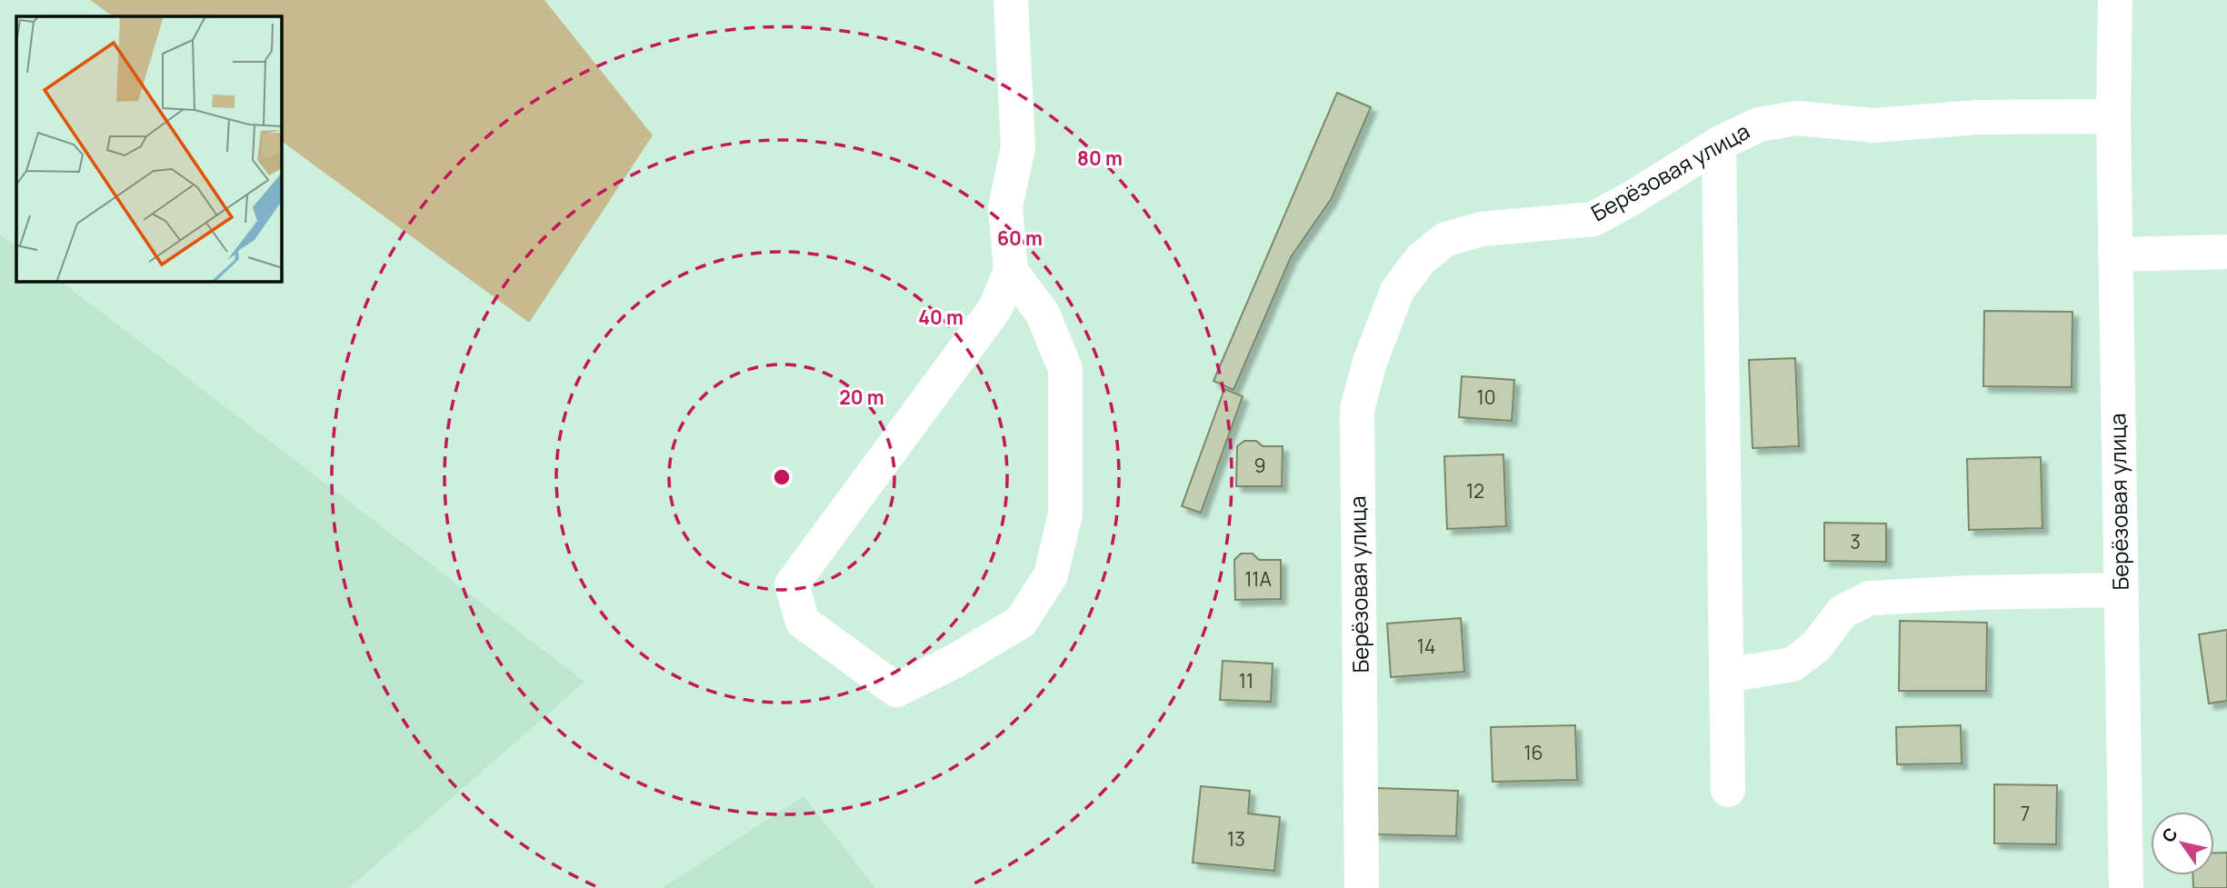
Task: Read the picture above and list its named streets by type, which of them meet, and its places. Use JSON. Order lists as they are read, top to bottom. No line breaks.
{"streets":{"street":["Берёзовая улица"]},"house_numbers":["10","9","12","3","11А","14","11","16","7","13"],"north":"top left","rings":["80 m","60 m","40 m","20 m"]}
